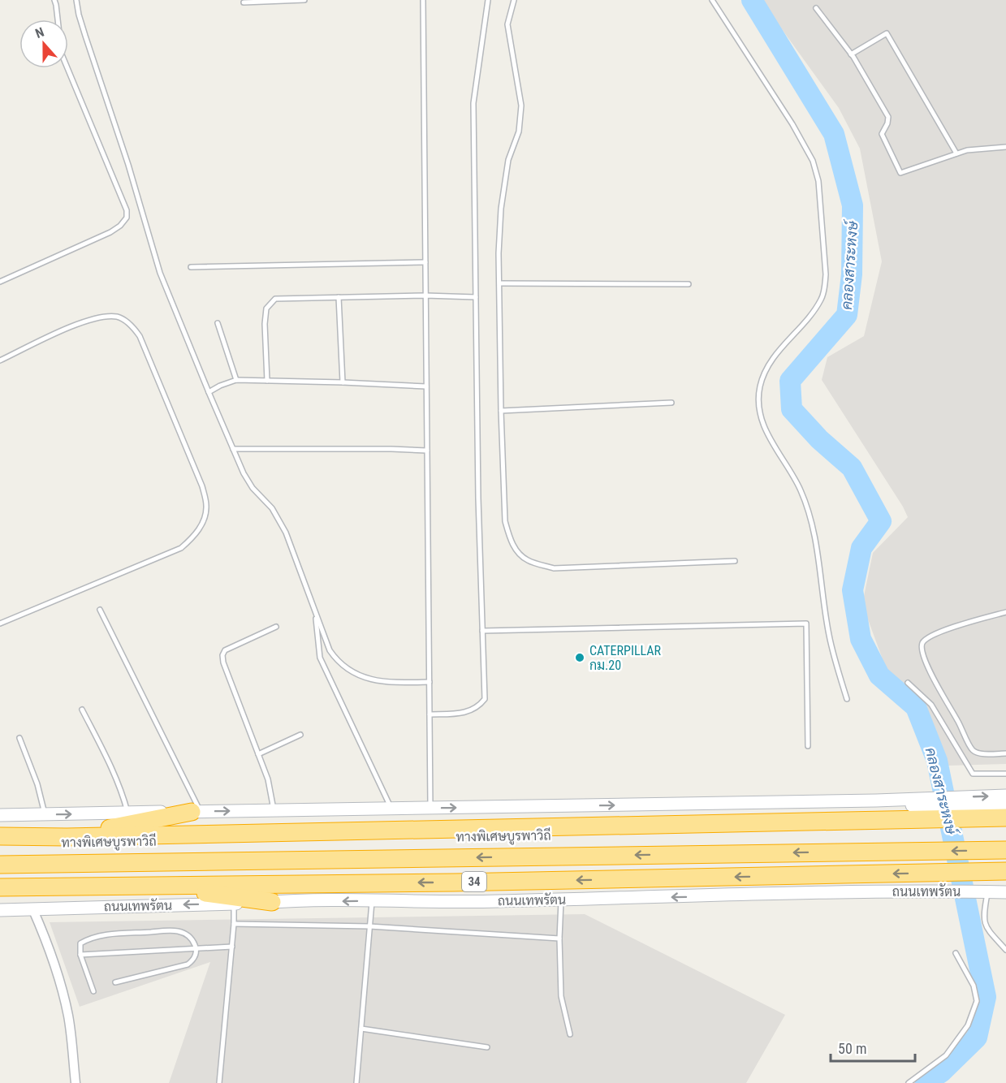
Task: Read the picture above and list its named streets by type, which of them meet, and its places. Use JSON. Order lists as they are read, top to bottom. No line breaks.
{"streets":{"highway":["ทางพิเศษบูรพาวิถี","34","ถนนเทพรัตน"]},"water":["คลองสาระหงษ์"],"places":["CATERPILLAR กม.20"],"scale_bar":"50 m","north":"top"}
